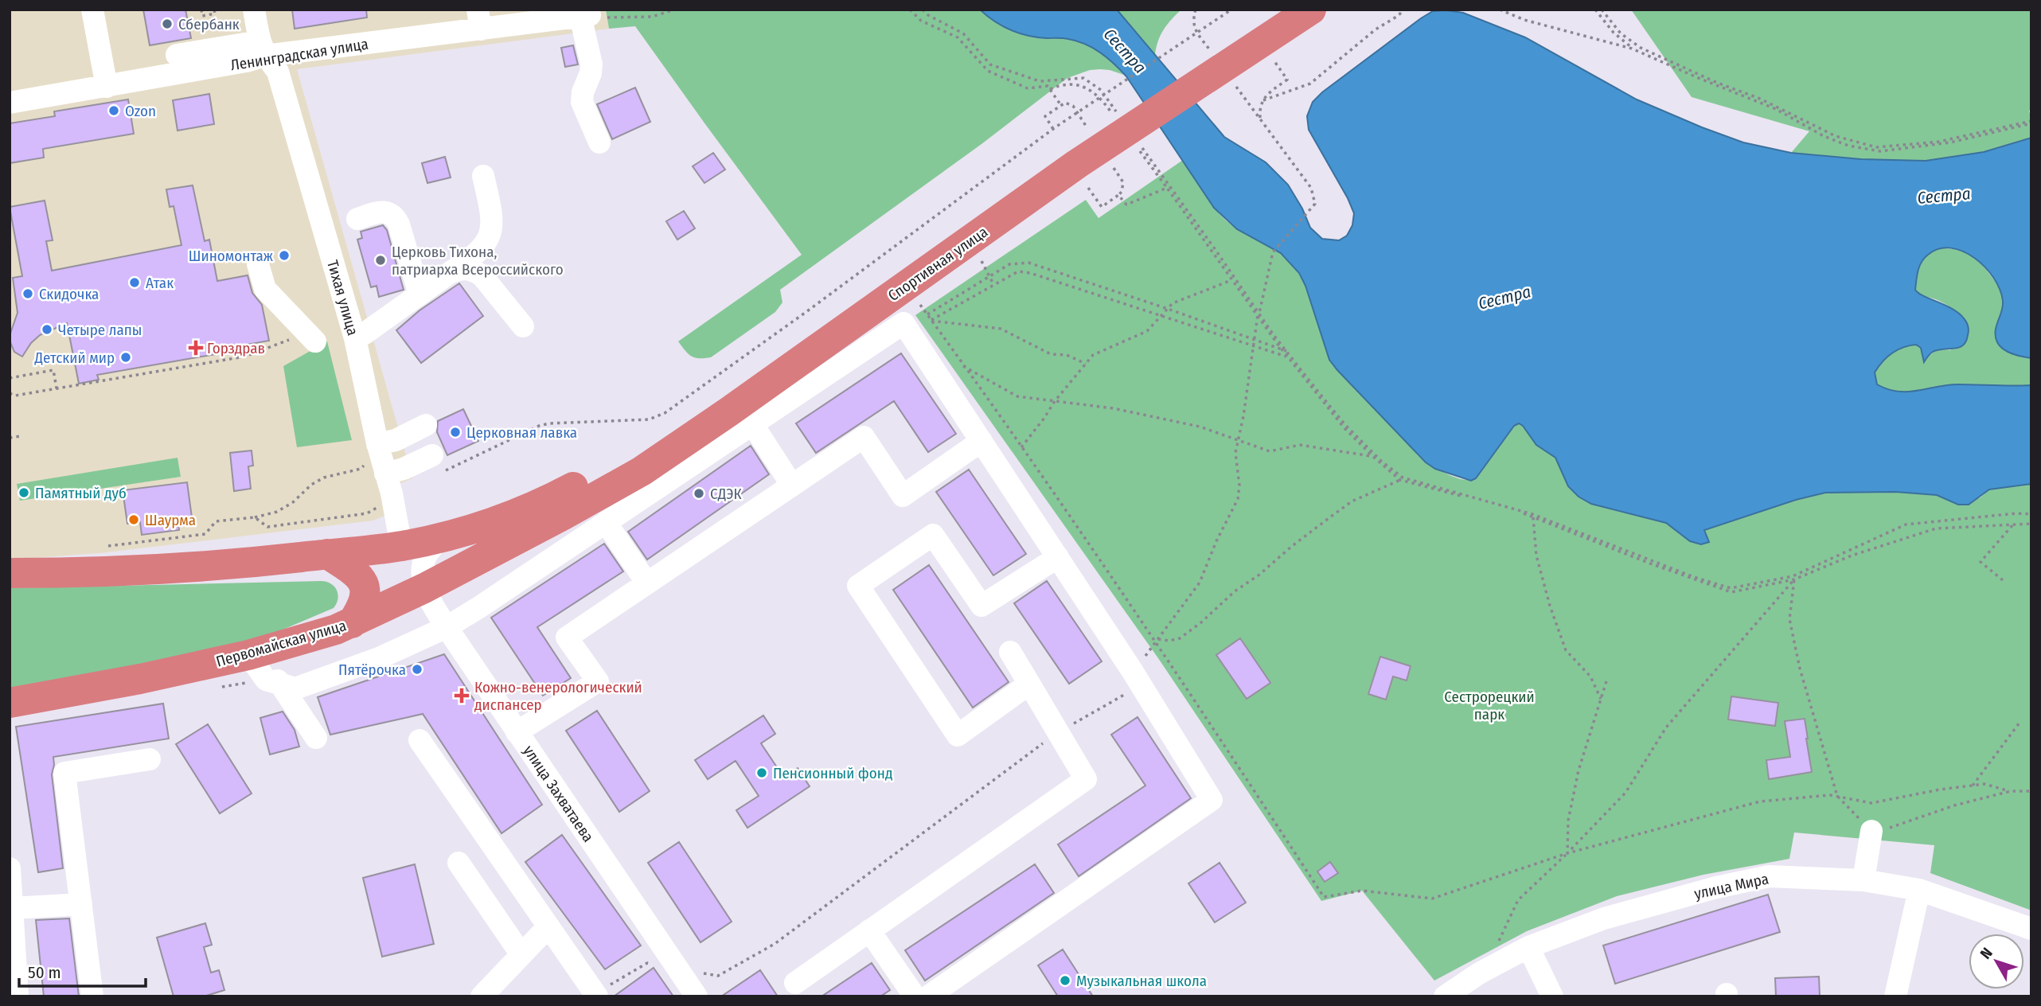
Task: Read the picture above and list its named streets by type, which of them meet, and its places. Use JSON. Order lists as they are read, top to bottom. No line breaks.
{"streets":{"highway":["Спортивная улица","Первомайская улица"],"street":["Ленинградская улица","Тихая улица","улица Захватаева","улица Мира"]},"crossings":[["Ленинградская улица","Тихая улица"],["Спортивная улица","Первомайская улица"],["Первомайская улица","улица Захватаева"]],"water":["Сестра"],"parks":["Сестрорецкий парк"],"places":{"other":["Сбербанк","Ozon","Шиномонтаж","Церковь Тихона, патриарха Всероссийского","Атак","Скидочка","Четыре лапы","Детский мир","Церковная лавка","Памятный дуб","СДЭК","Шаурма","Пятёрочка","Пенсионный фонд","Музыкальная школа"],"health":["Горздрав","Кожно-венерологический диспансер"]},"scale_bar":"50 m","north":"top left"}
